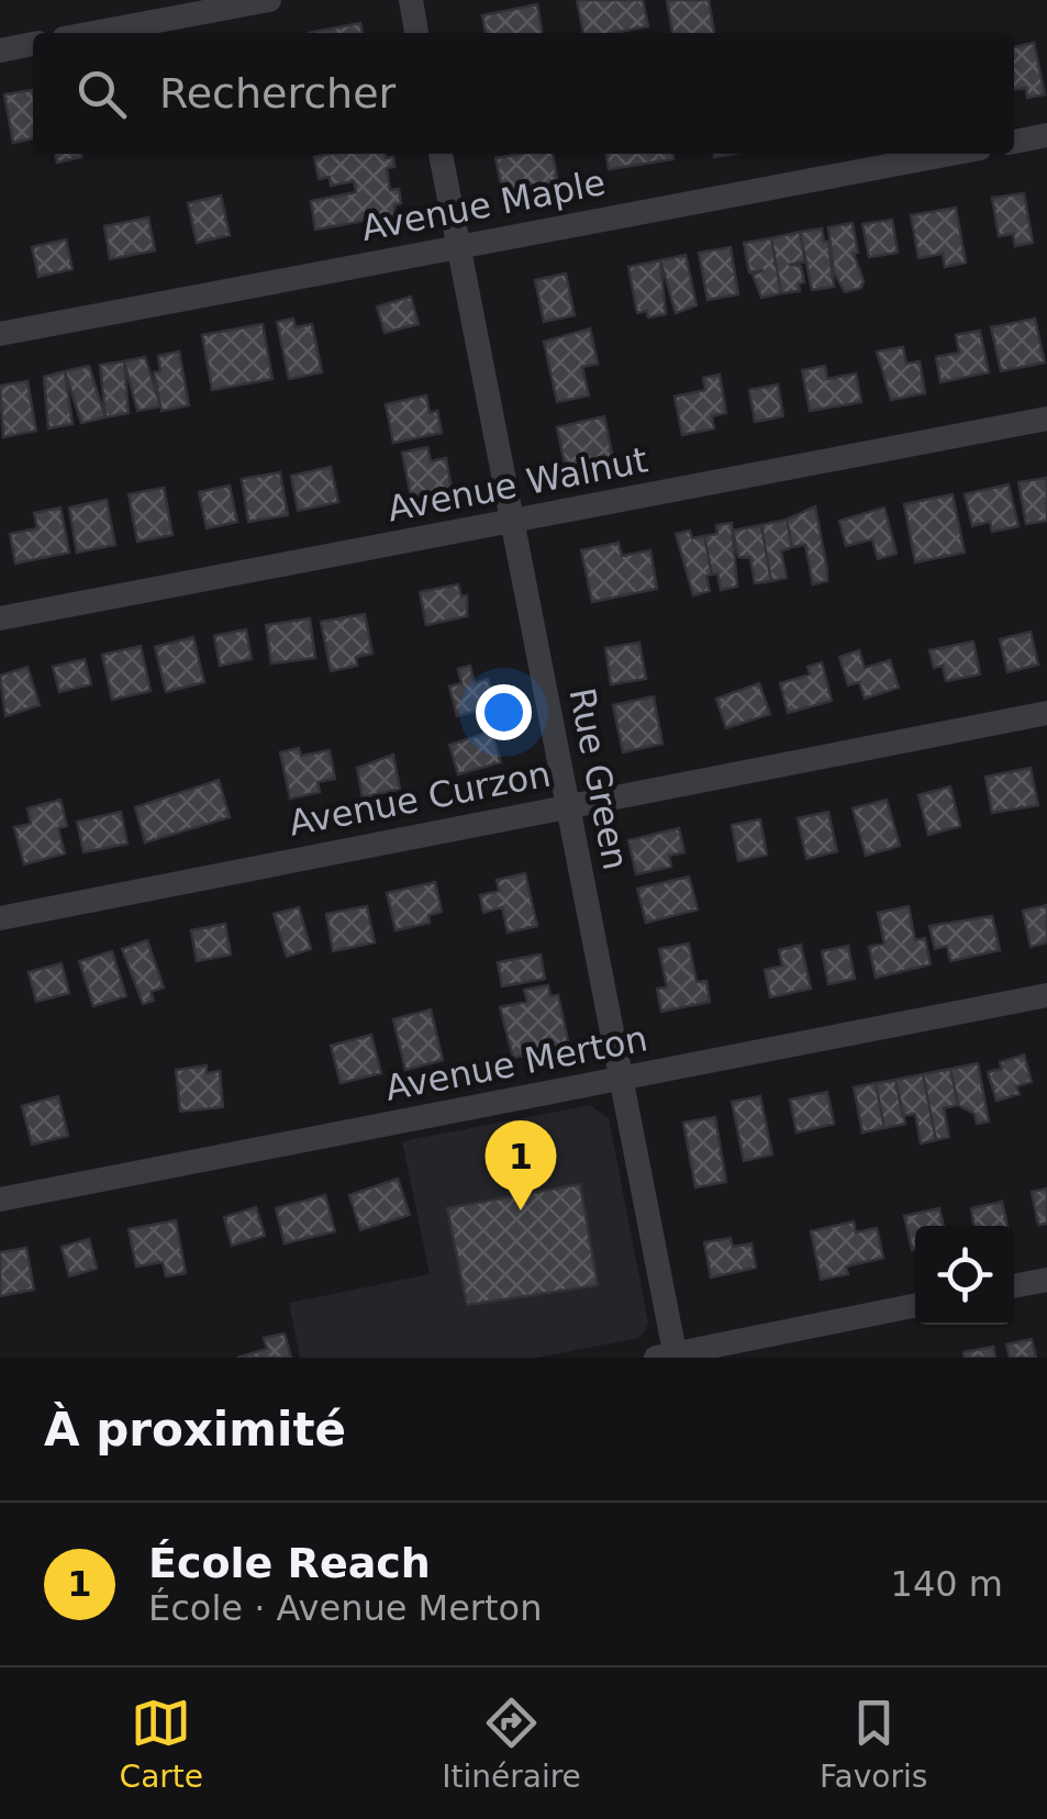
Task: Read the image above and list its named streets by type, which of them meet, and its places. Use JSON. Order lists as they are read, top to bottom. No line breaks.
{"streets":{"street":["Avenue Maple","Avenue Walnut","Rue Green","Avenue Curzon","Avenue Merton"]},"crossings":[["Avenue Maple","Rue Green"],["Avenue Walnut","Rue Green"],["Rue Green","Avenue Curzon"],["Rue Green","Avenue Merton"]],"page":{"search":"Rechercher","pins":"1","heading":"À proximité","list":[{"mark":"1","name":"École Reach","note":"École · Avenue Merton","value":"140 m"}],"nav":["Carte","Itinéraire","Favoris"]}}
